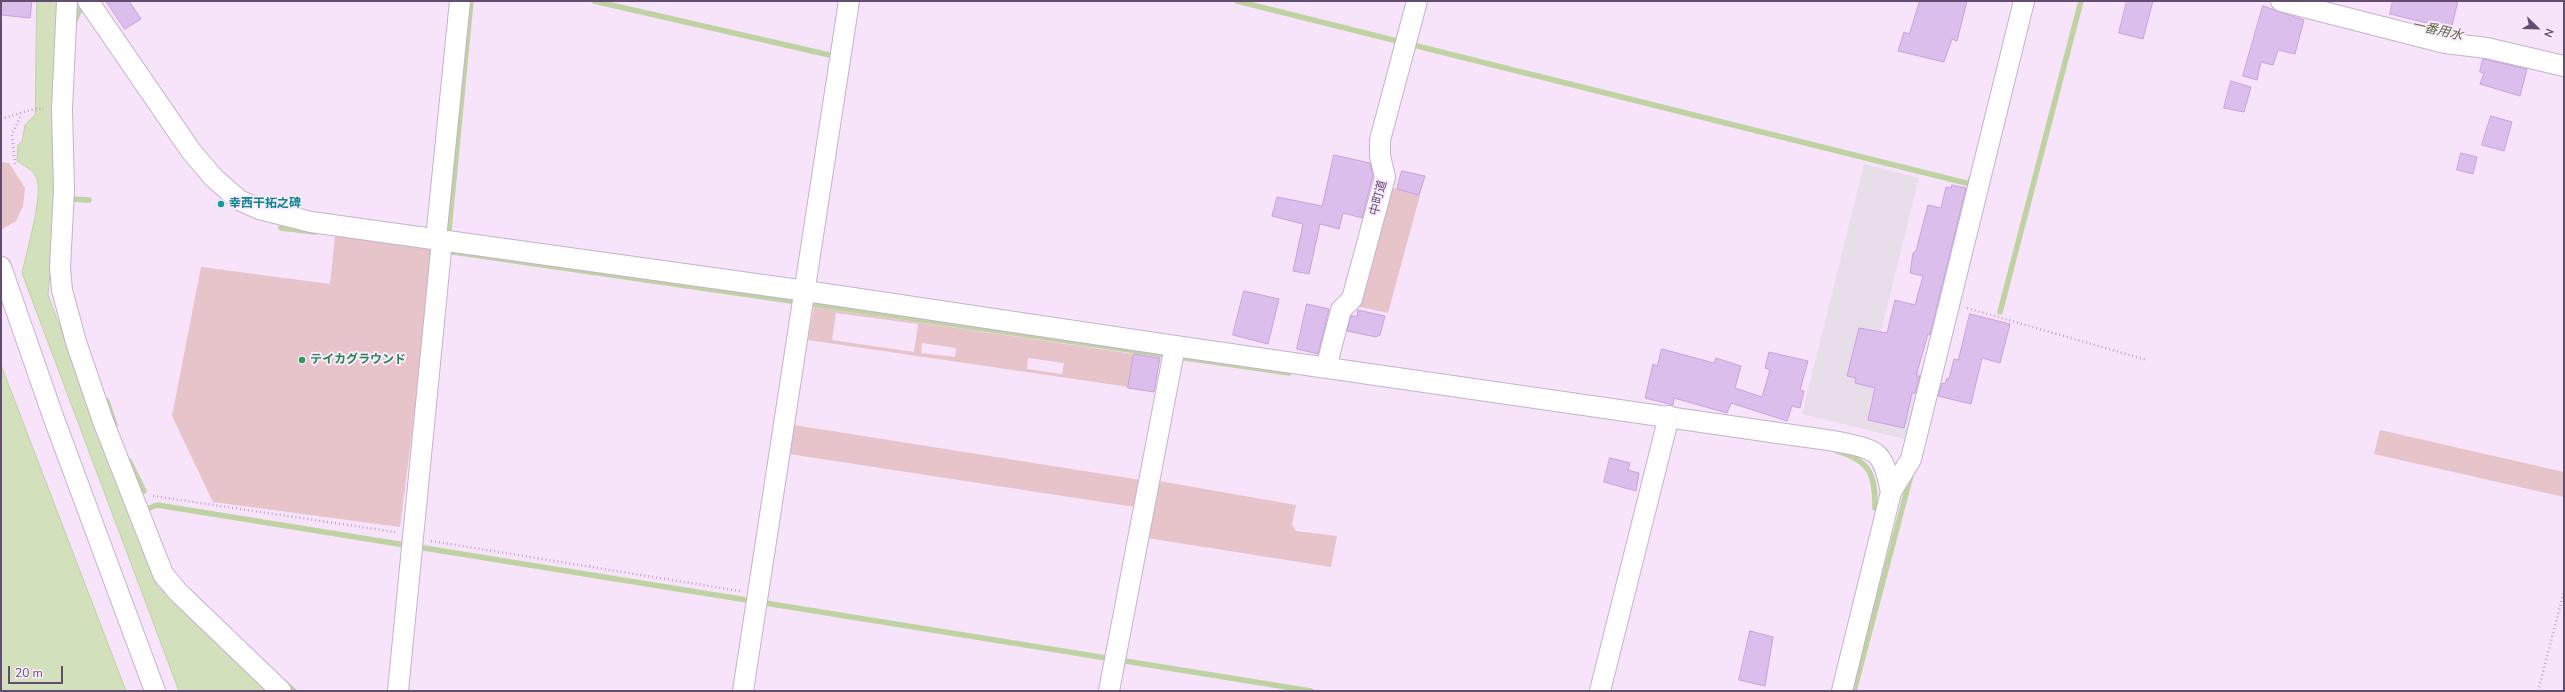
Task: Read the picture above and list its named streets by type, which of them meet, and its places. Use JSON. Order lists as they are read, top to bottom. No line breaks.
{"streets":{"street":["中町道"]},"water":["一番用水"],"places":["幸西干拓之碑","テイカグラウンド"],"scale_bar":"20 m","north":"bottom right"}
